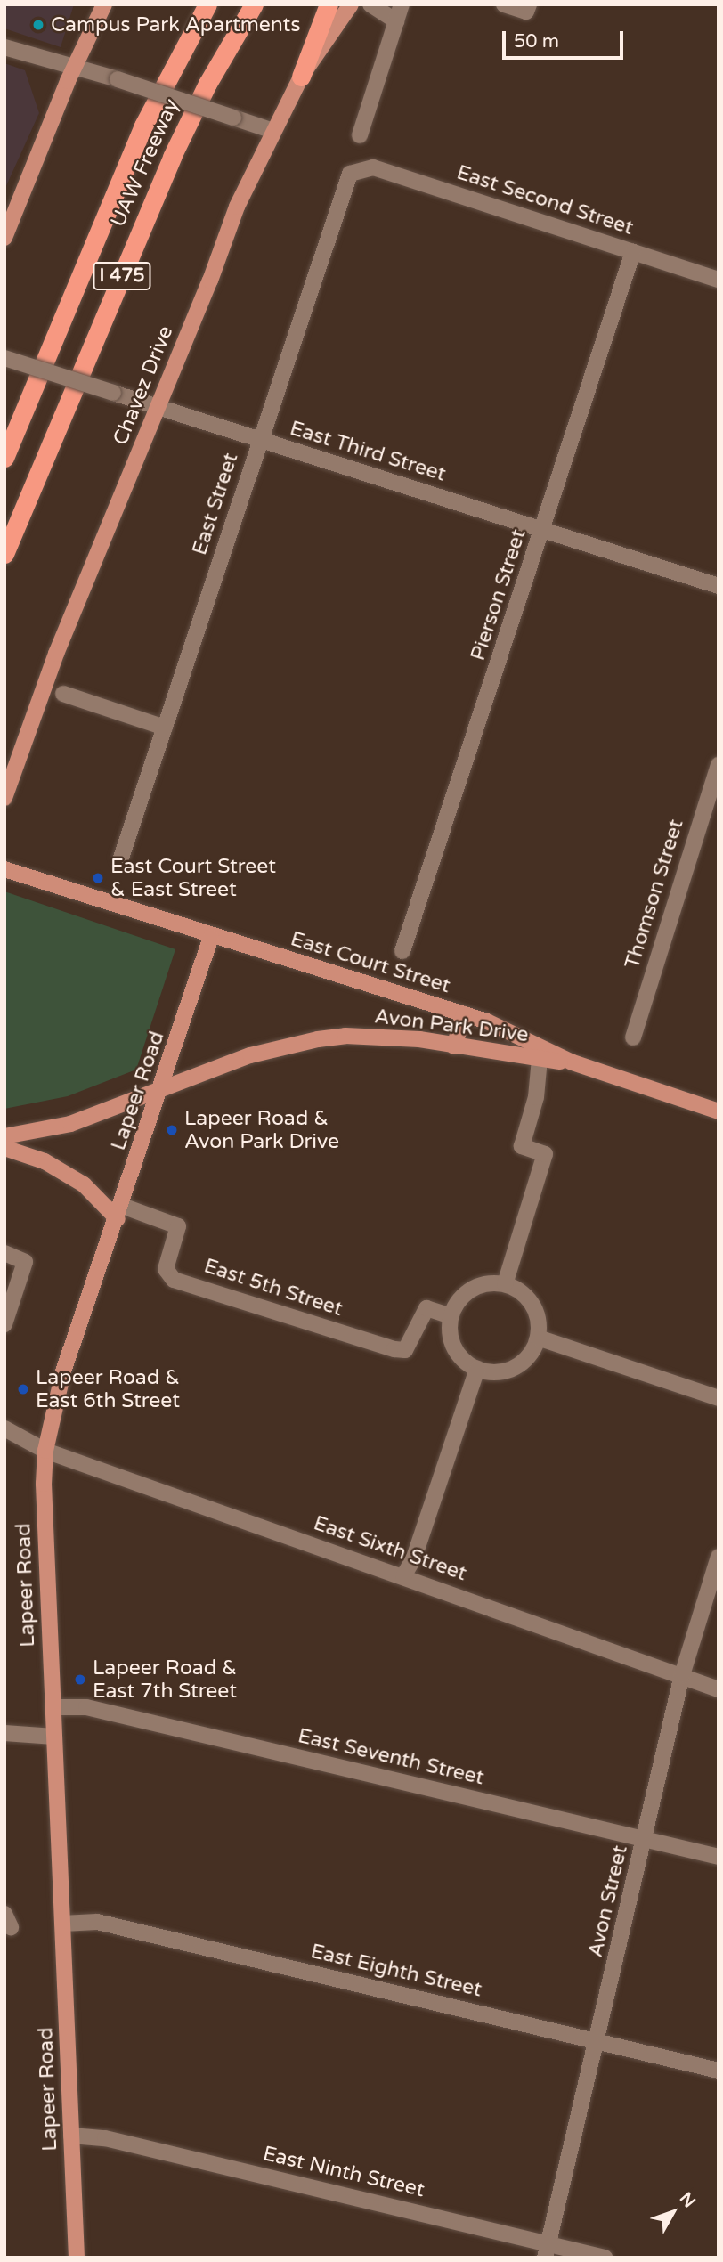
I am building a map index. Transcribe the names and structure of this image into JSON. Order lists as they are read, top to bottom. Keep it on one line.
{"streets":{"highway":["UAW Freeway","I 475"],"main road":["Chavez Drive","East Court Street","Avon Park Drive","Lapeer Road"],"street":["East Second Street","East Third Street","East Street","Pierson Street","Thomson Street","East 5th Street","East Sixth Street","East Seventh Street","Avon Street","East Eighth Street","East Ninth Street"]},"crossings":[["East Second Street","East Street"],["East Second Street","Pierson Street"],["Chavez Drive","East Third Street"],["East Third Street","East Street"],["East Third Street","Pierson Street"],["East Court Street","Avon Park Drive"],["East Court Street","Lapeer Road"],["Avon Park Drive","Lapeer Road"],["Lapeer Road","East 5th Street"],["Lapeer Road","East Sixth Street"],["Lapeer Road","East Seventh Street"],["Lapeer Road","East Eighth Street"],["Lapeer Road","East Ninth Street"],["East Sixth Street","Avon Street"],["East Seventh Street","Avon Street"],["Avon Street","East Eighth Street"],["Avon Street","East Ninth Street"]],"places":["Campus Park Apartments","East Court Street & East Street","Lapeer Road & Avon Park Drive","Lapeer Road & East 6th Street","Lapeer Road & East 7th Street"],"scale_bar":"50 m","north":"top right"}
